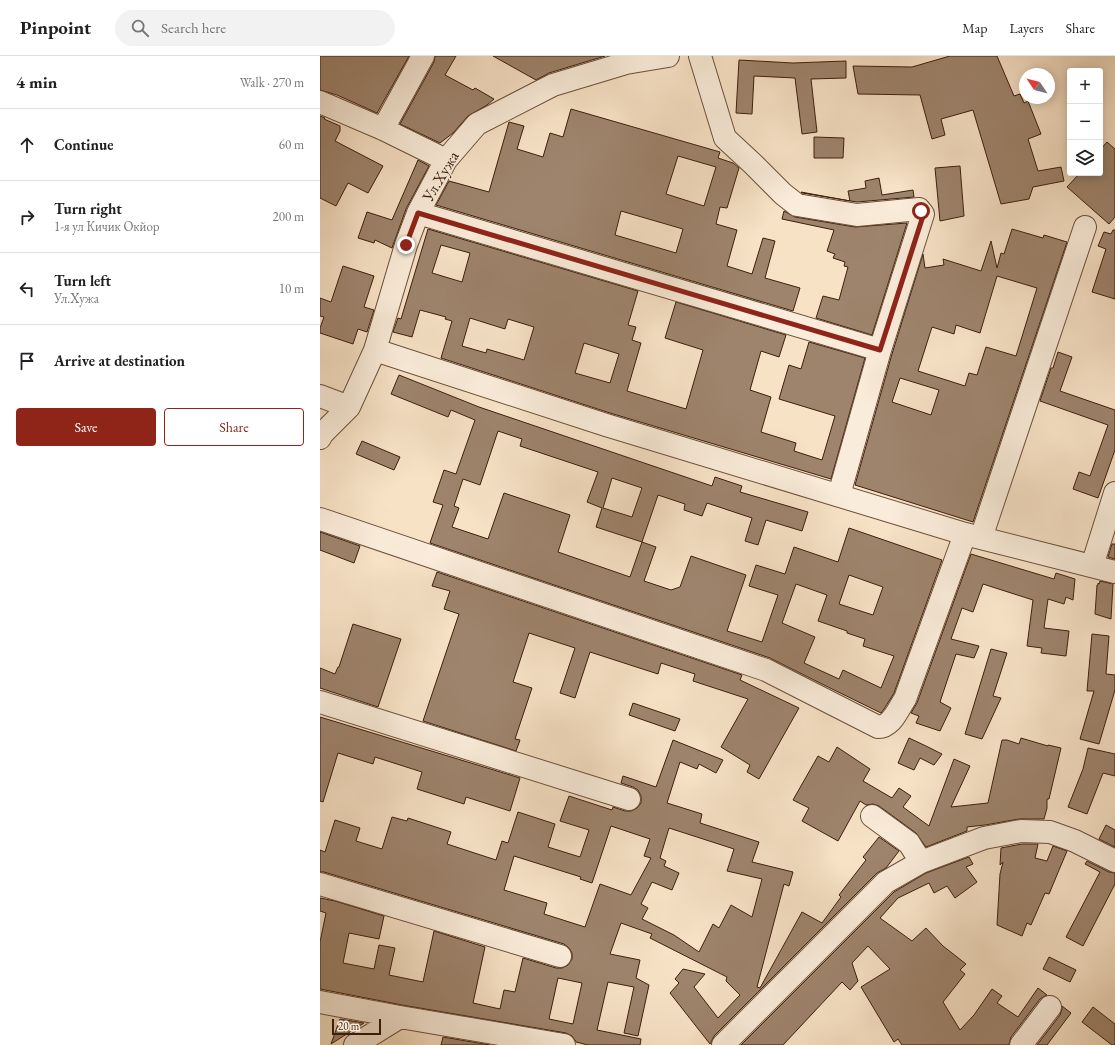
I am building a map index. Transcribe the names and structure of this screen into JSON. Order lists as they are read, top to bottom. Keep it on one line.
{"streets":{"street":["Ул.Хужа"]},"scale_bar":"20 m","north":"top left","page":{"header":"Pinpoint","search":"Search here","nav":["Map","Layers","Share"],"heading":["4 min","Walk · 270 m"],"map_buttons":["+","−"],"list":[["Continue","60 m"],["Turn right","1-я ул Кичик Окйор","200 m"],["Turn left","Ул.Хужа","10 m"],"Arrive at destination"],"buttons":["Save","Share"],"scale":"20 m"}}
